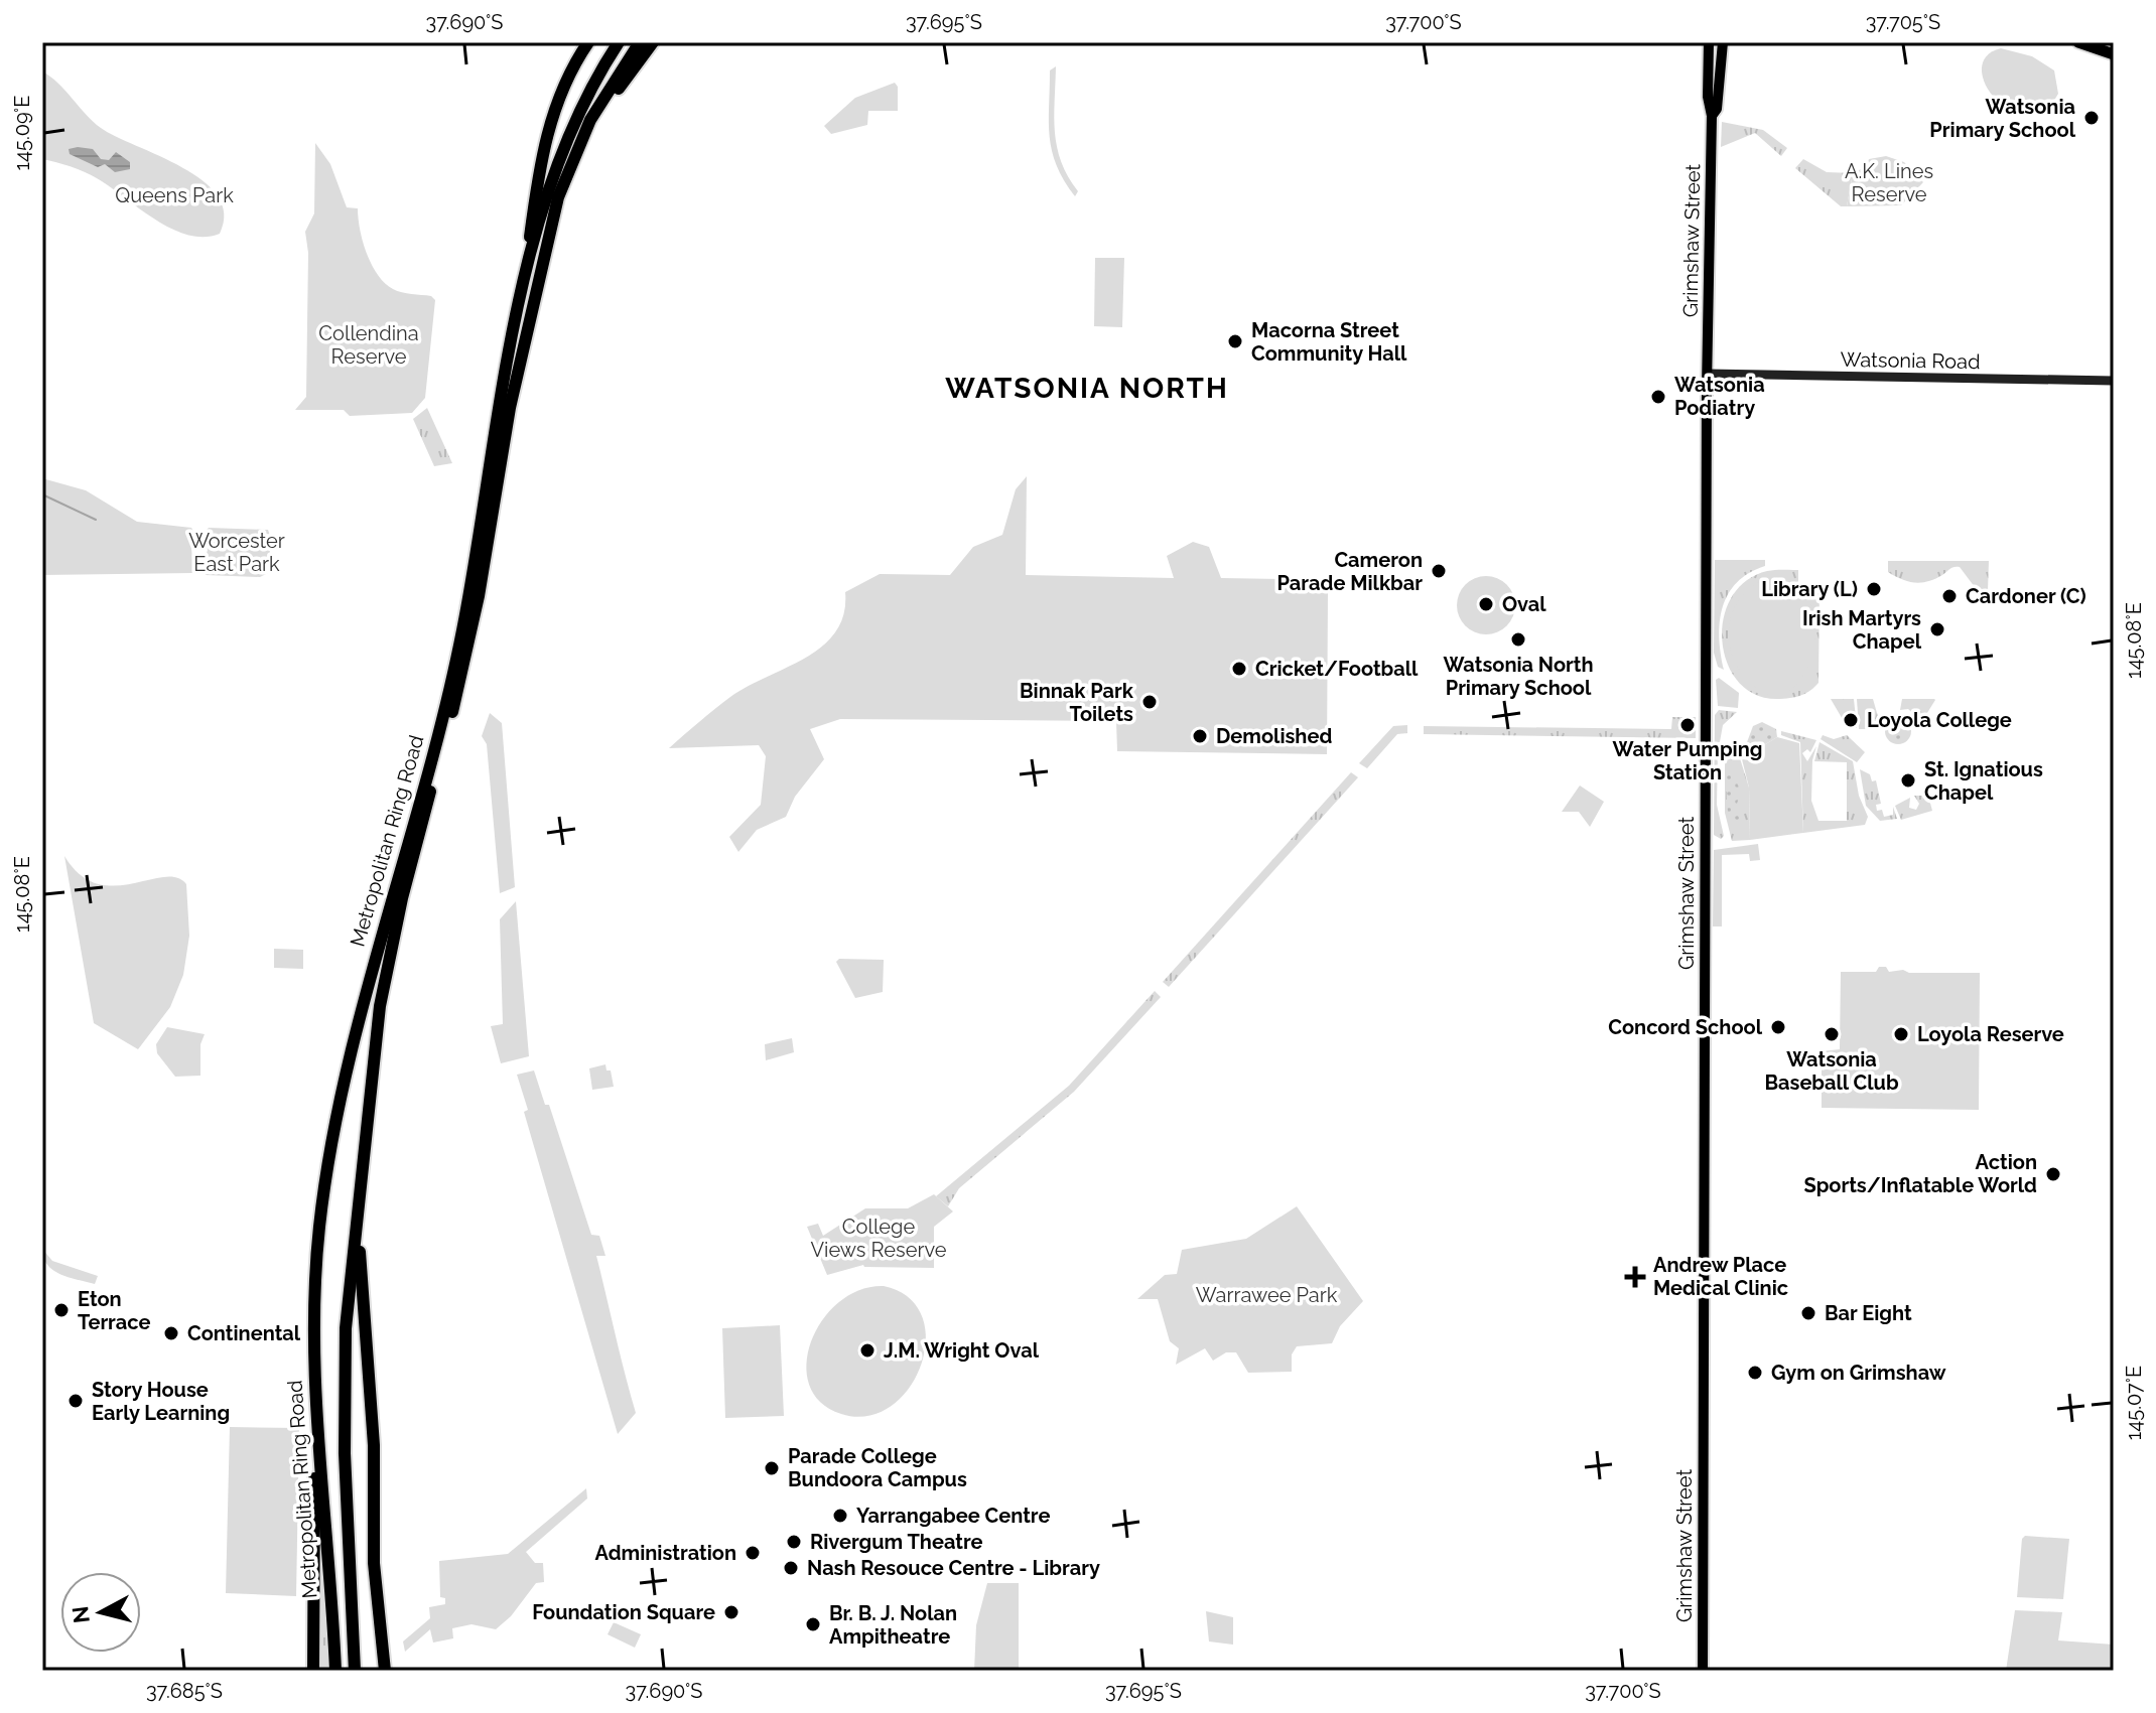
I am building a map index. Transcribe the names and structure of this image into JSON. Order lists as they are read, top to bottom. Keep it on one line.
{"streets":{"highway":["Metropolitan Ring Road"],"main road":["Grimshaw Street","Watsonia Road"]},"crossings":[["Grimshaw Street","Watsonia Road"]],"districts":["WATSONIA NORTH"],"parks":["A.K. Lines Reserve","Queens Park","Collendina Reserve","Worcester East Park","College Views Reserve","Warrawee Park"],"places":{"other":["Watsonia Primary School","Macorna Street Community Hall","Watsonia Podiatry","Cameron Parade Milkbar","Library (L)","Cardoner (C)","Oval","Irish Martyrs Chapel","Watsonia North Primary School","Cricket/Football","Binnak Park Toilets","Loyola College","Water Pumping Station","Demolished","St. Ignatious Chapel","Concord School","Watsonia Baseball Club","Loyola Reserve","Action Sports/Inflatable World","Eton Terrace","Bar Eight","Continental","J.M. Wright Oval","Gym on Grimshaw","Story House Early Learning","Parade College Bundoora Campus","Yarrangabee Centre","Rivergum Theatre","Administration","Nash Resouce Centre - Library","Foundation Square","Br. B. J. Nolan Ampitheatre"],"health":["Andrew Place Medical Clinic"]},"north":"left","coordinates":["37.690°S","37.695°S","37.700°S","37.705°S","145.09°E","145.08°E","145.07°E","37.685°S"]}
